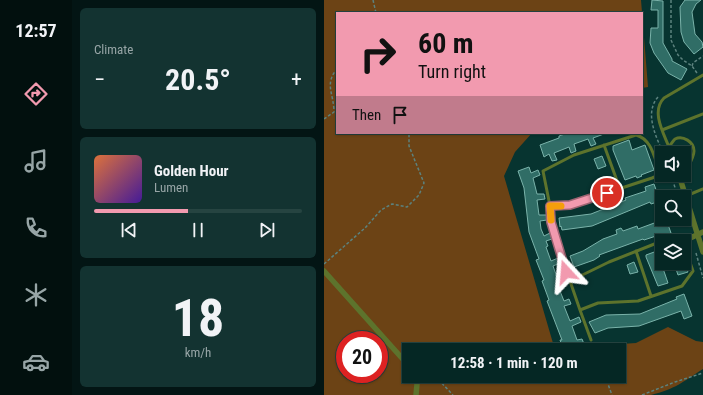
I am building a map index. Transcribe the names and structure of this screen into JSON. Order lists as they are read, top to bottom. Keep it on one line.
{"page":{"tabs":"12:57","tile":["Climate",["18","km/h"]],"turn":["60 m","Turn right"],"heat":["−","20.5°","+"],"then":"Then","song":["Golden Hour","Lumen"],"limit":"20","trip":"12:58 · 1 min · 120 m"}}
